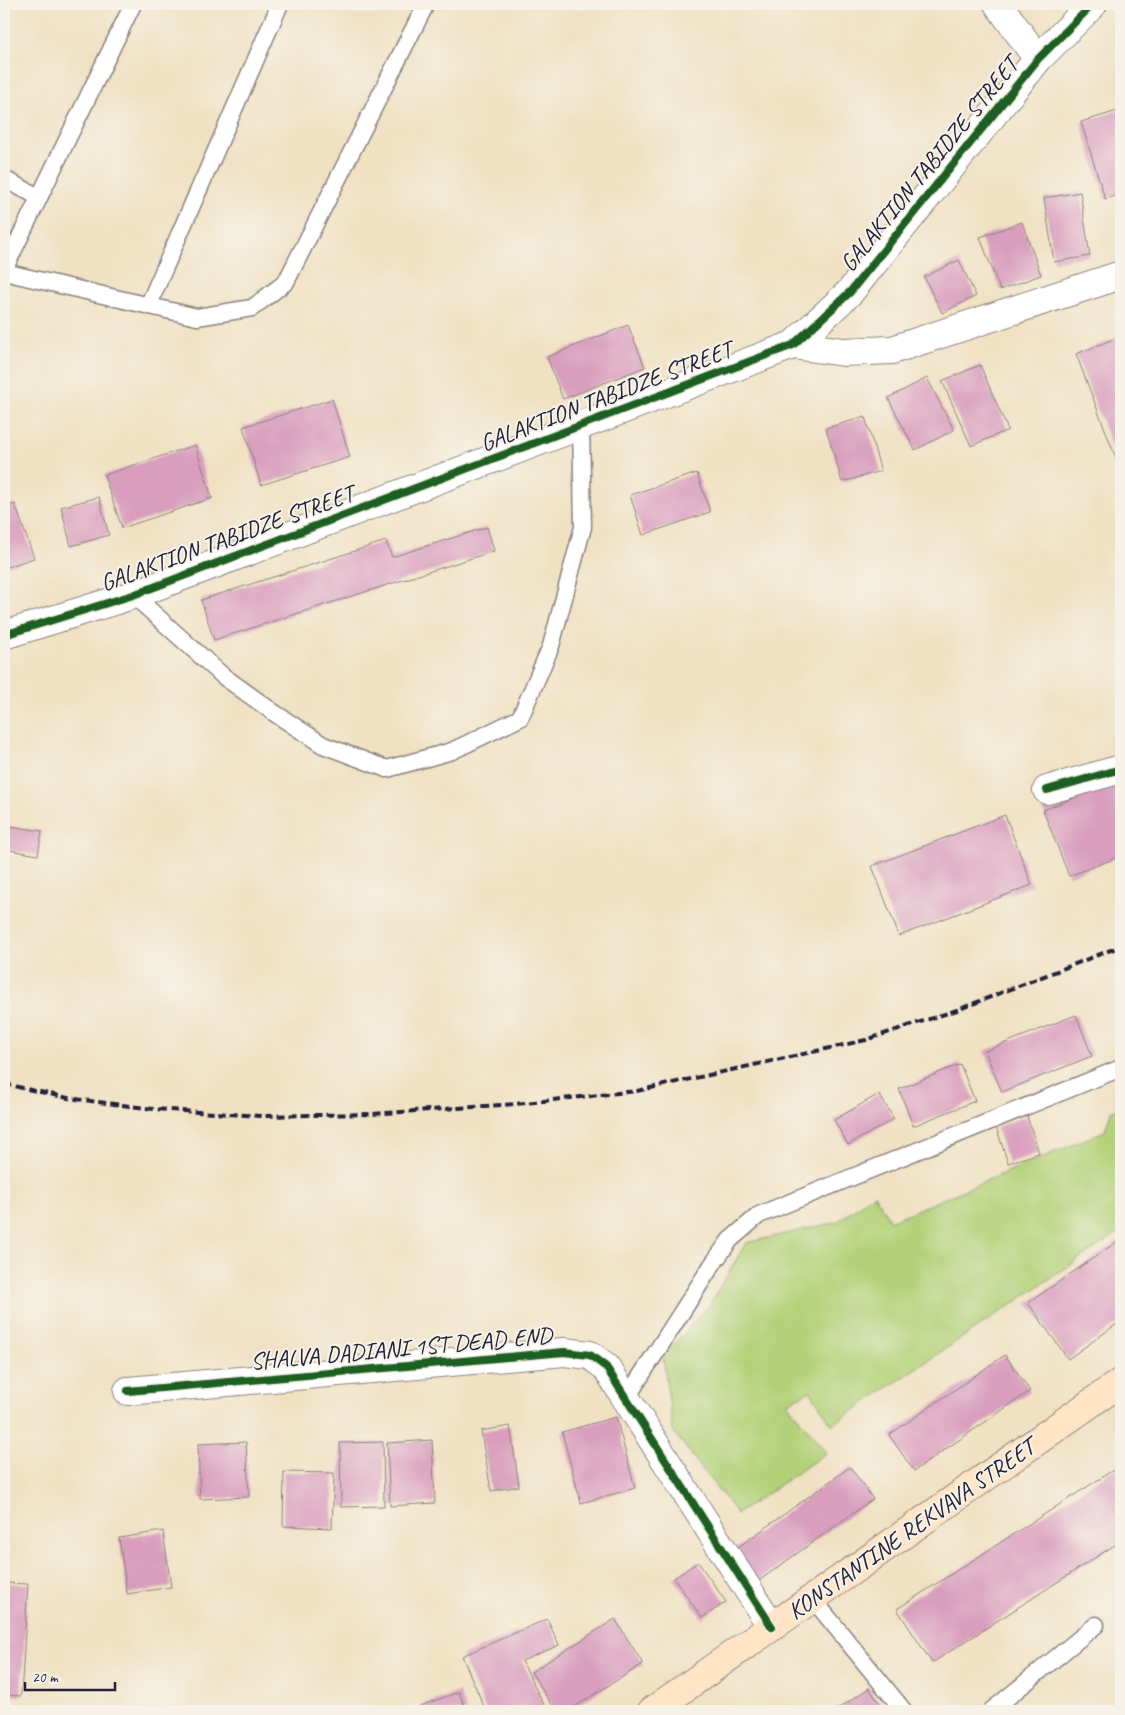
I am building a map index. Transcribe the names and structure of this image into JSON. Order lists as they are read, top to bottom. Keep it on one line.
{"streets":{"main road":["KONSTANTINE REKVAVA STREET"],"street":["GALAKTION TABIDZE STREET","SHALVA DADIANI 1ST DEAD END"]},"crossings":[["SHALVA DADIANI 1ST DEAD END","KONSTANTINE REKVAVA STREET"]],"scale_bar":"20 m"}
